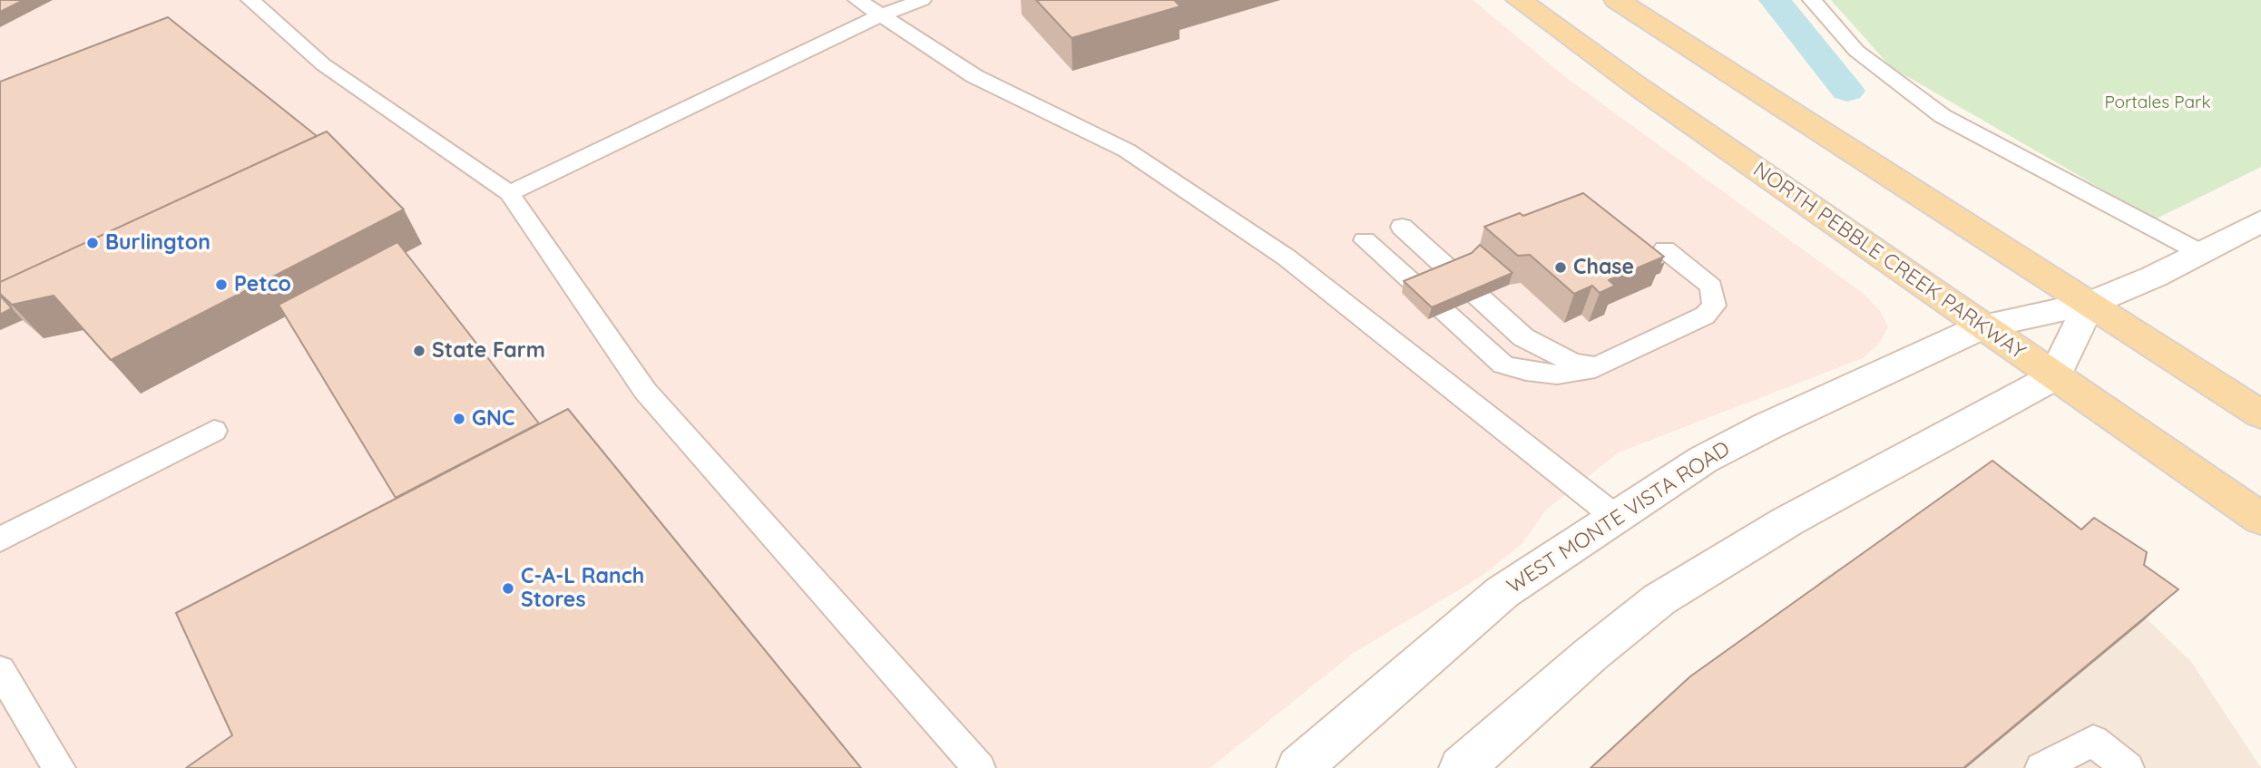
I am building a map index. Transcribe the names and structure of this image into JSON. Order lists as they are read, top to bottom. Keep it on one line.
{"streets":{"main road":["NORTH PEBBLE CREEK PARKWAY"],"street":["WEST MONTE VISTA ROAD"]},"crossings":[["NORTH PEBBLE CREEK PARKWAY","WEST MONTE VISTA ROAD"]],"parks":["Portales Park"],"places":["Burlington","Chase","Petco","State Farm","GNC","C-A-L Ranch Stores"]}
